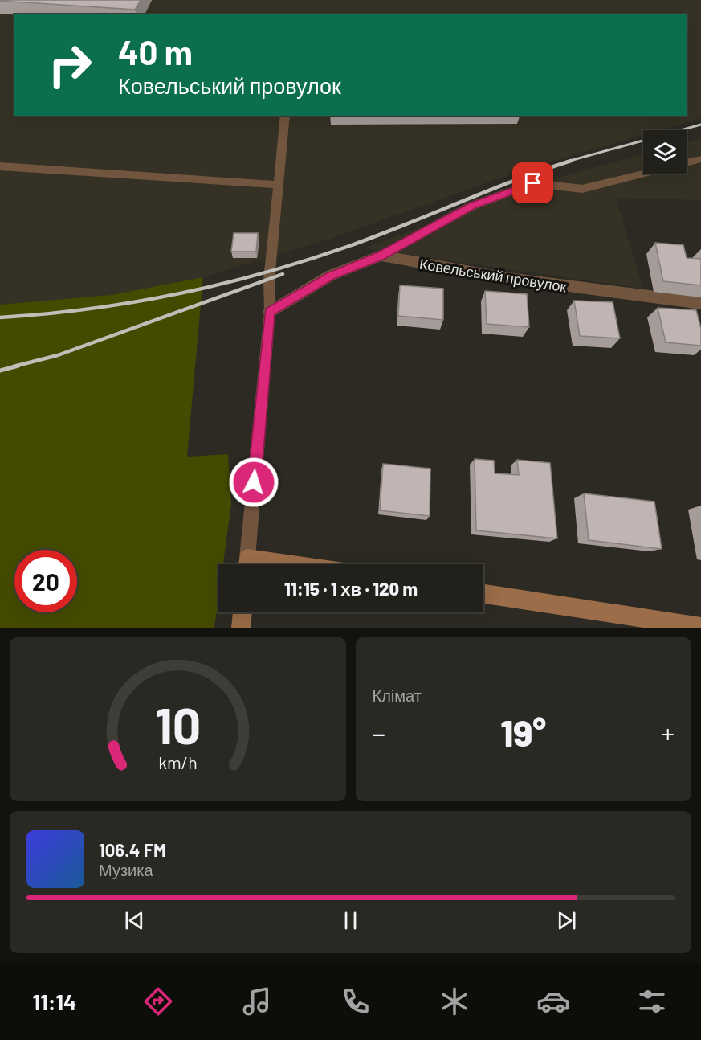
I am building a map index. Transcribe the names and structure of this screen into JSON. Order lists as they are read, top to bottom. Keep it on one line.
{"streets":{"street":["Ковельський провулок"]},"page":{"turn":["40 m","Ковельський провулок"],"limit":"20","trip":"11:15 · 1 хв · 120 m","tile":"Клімат","heat":["−","19°","+"],"song":["106.4 FM","Музика"],"tabs":"11:14","gauge":["10","km/h"]}}
